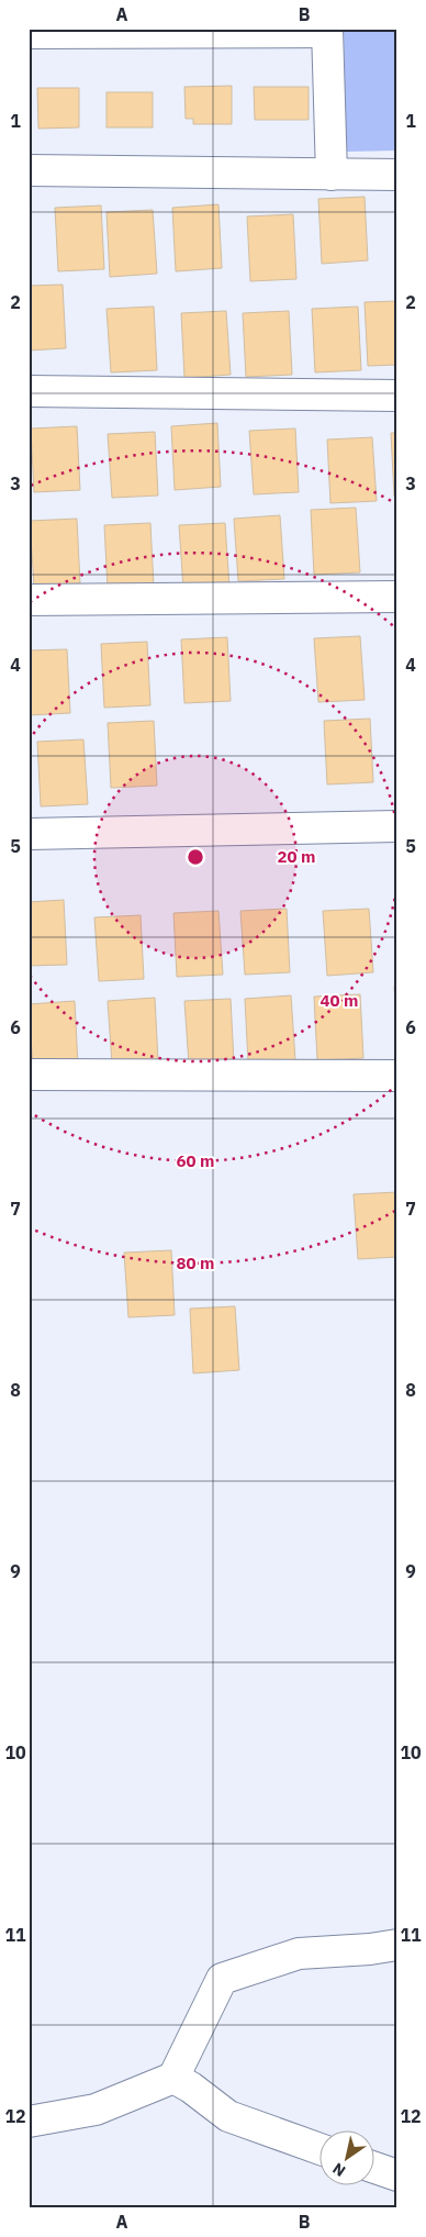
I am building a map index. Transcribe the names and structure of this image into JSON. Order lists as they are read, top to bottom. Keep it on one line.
{"north":"bottom left","grid":{"columns":["A","B"],"rows":["1","2","3","4","5","6","7","8","9","10","11","12"]},"rings":["20 m","40 m","60 m","80 m"]}
